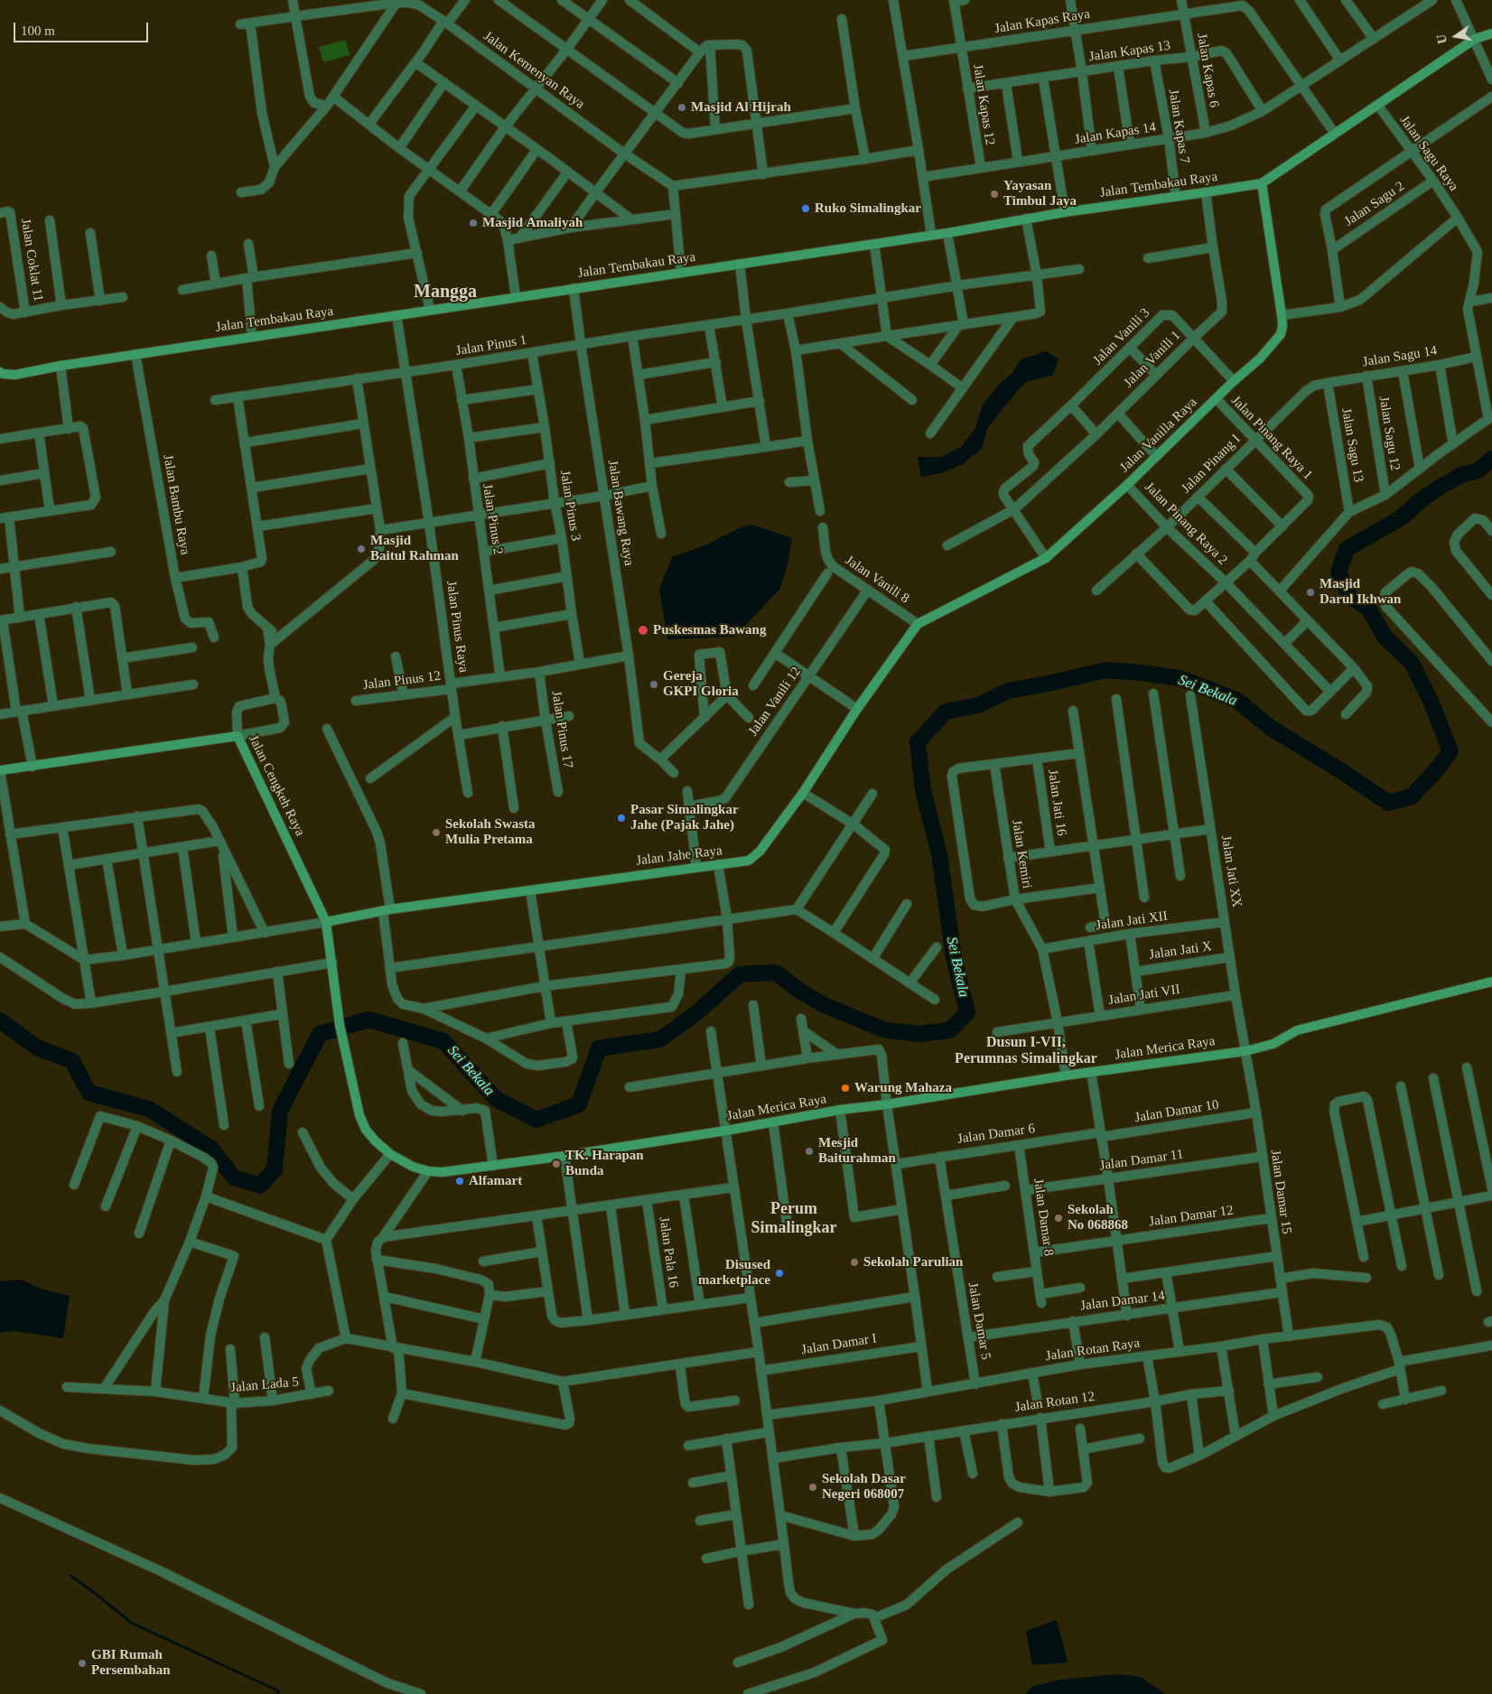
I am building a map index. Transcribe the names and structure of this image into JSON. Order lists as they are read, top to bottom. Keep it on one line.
{"streets":{"street":["Jalan Kapas Raya","Jalan Kapas 13","Jalan Kemenyan Raya","Jalan Kapas 6","Jalan Kapas 12","Jalan Kapas 7","Jalan Kapas 14","Jalan Sagu Raya","Jalan Tembakau Raya","Jalan Sagu 2","Jalan Coklat 11","Jalan Vanili 3","Jalan Pinus 1","Jalan Sagu 14","Jalan Vanili 1","Jalan Sagu 12","Jalan Vanilla Raya","Jalan Pinang Raya 1","Jalan Sagu 13","Jalan Pinang I","Jalan Bambu Raya","Jalan Pinus 3","Jalan Bawang Raya","Jalan Pinus 2","Jalan Pinang Raya 2","Jalan Vanili 8","Jalan Pinus Raya","Jalan Pinus 12","Jalan Vanili 12","Jalan Pinus 17","Jalan Cengkeh Raya","Jalan Jati 16","Jalan Kemiri","Jalan Jahe Raya","Jalan Jati XX","Jalan Jati XII","Jalan Jati X","Jalan Jati VII","Jalan Merica Raya","Jalan Damar 10","Jalan Damar 6","Jalan Damar 11","Jalan Damar 15","Jalan Damar 12","Jalan Damar 8","Jalan Pala 16","Jalan Damar 14","Jalan Damar 5","Jalan Damar I","Jalan Rotan Raya","Jalan Lada 5","Jalan Rotan 12"]},"crossings":[["Jalan Kapas Raya","Jalan Kapas 6"],["Jalan Kapas Raya","Jalan Kapas 12"],["Jalan Kapas Raya","Jalan Kapas 14"],["Jalan Kapas 13","Jalan Kapas 6"],["Jalan Kapas 13","Jalan Kapas 12"],["Jalan Kapas 13","Jalan Kapas 7"],["Jalan Kapas 13","Jalan Kapas 14"],["Jalan Kapas 6","Jalan Kapas 14"],["Jalan Kapas 12","Jalan Kapas 14"],["Jalan Kapas 7","Jalan Kapas 14"],["Jalan Kapas 7","Jalan Tembakau Raya"],["Jalan Sagu Raya","Jalan Sagu 2"],["Jalan Sagu Raya","Jalan Sagu 14"],["Jalan Tembakau Raya","Jalan Vanili 1"],["Jalan Tembakau Raya","Jalan Vanilla Raya"],["Jalan Tembakau Raya","Jalan Bambu Raya"],["Jalan Tembakau Raya","Jalan Bawang Raya"],["Jalan Tembakau Raya","Jalan Pinus Raya"],["Jalan Vanili 3","Jalan Vanili 1"],["Jalan Vanili 3","Jalan Vanilla Raya"],["Jalan Pinus 1","Jalan Pinus 3"],["Jalan Pinus 1","Jalan Bawang Raya"],["Jalan Pinus 1","Jalan Pinus 2"],["Jalan Pinus 1","Jalan Pinus Raya"],["Jalan Sagu 14","Jalan Sagu 12"],["Jalan Sagu 14","Jalan Pinang Raya 1"],["Jalan Sagu 14","Jalan Sagu 13"],["Jalan Sagu 14","Jalan Pinang I"],["Jalan Vanilla Raya","Jalan Pinang Raya 1"],["Jalan Vanilla Raya","Jalan Pinang Raya 2"],["Jalan Vanilla Raya","Jalan Vanili 8"],["Jalan Vanilla Raya","Jalan Jahe Raya"],["Jalan Pinang Raya 1","Jalan Pinang I"],["Jalan Pinang I","Jalan Pinang Raya 2"],["Jalan Pinus 3","Jalan Pinus Raya"],["Jalan Bawang Raya","Jalan Pinus Raya"],["Jalan Pinus 2","Jalan Pinus Raya"],["Jalan Vanili 8","Jalan Vanili 12"],["Jalan Vanili 8","Jalan Jahe Raya"],["Jalan Pinus Raya","Jalan Pinus 12"],["Jalan Pinus Raya","Jalan Pinus 17"],["Jalan Cengkeh Raya","Jalan Jahe Raya"],["Jalan Cengkeh Raya","Jalan Merica Raya"],["Jalan Kemiri","Jalan Jati XII"],["Jalan Kemiri","Jalan Jati VII"],["Jalan Kemiri","Jalan Merica Raya"],["Jalan Jati XX","Jalan Jati XII"],["Jalan Jati XX","Jalan Jati X"],["Jalan Jati XX","Jalan Jati VII"],["Jalan Jati XX","Jalan Merica Raya"],["Jalan Jati XX","Jalan Damar 15"],["Jalan Merica Raya","Jalan Damar 15"],["Jalan Damar 10","Jalan Damar 6"],["Jalan Damar 10","Jalan Damar 15"],["Jalan Damar 6","Jalan Damar 8"],["Jalan Damar 6","Jalan Damar 5"],["Jalan Damar 11","Jalan Damar 15"],["Jalan Damar 11","Jalan Damar 8"],["Jalan Damar 15","Jalan Damar 12"],["Jalan Damar 15","Jalan Damar 14"],["Jalan Damar 15","Jalan Rotan Raya"],["Jalan Damar 12","Jalan Damar 8"],["Jalan Damar 14","Jalan Damar 5"],["Jalan Damar 5","Jalan Rotan Raya"]],"districts":["Mangga","Dusun I-VII, Perumnas Simalingkar","Perum Simalingkar"],"water":["Sei Bekala"],"places":["Masjid Al Hijrah","Yayasan Timbul Jaya","Ruko Simalingkar","Masjid Amaliyah","Masjid Baitul Rahman","Masjid Darul Ikhwan","Puskesmas Bawang","Gereja GKPI Gloria","Pasar Simalingkar Jahe (Pajak Jahe)","Sekolah Swasta Mulia Pretama","Warung Mahaza","Mesjid Baiturahman","TK. Harapan Bunda","Alfamart","Sekolah No 068868","Sekolah Parulian","Disused marketplace","Sekolah Dasar Negeri 068007","GBI Rumah Persembahan"],"scale_bar":"100 m","north":"left"}
